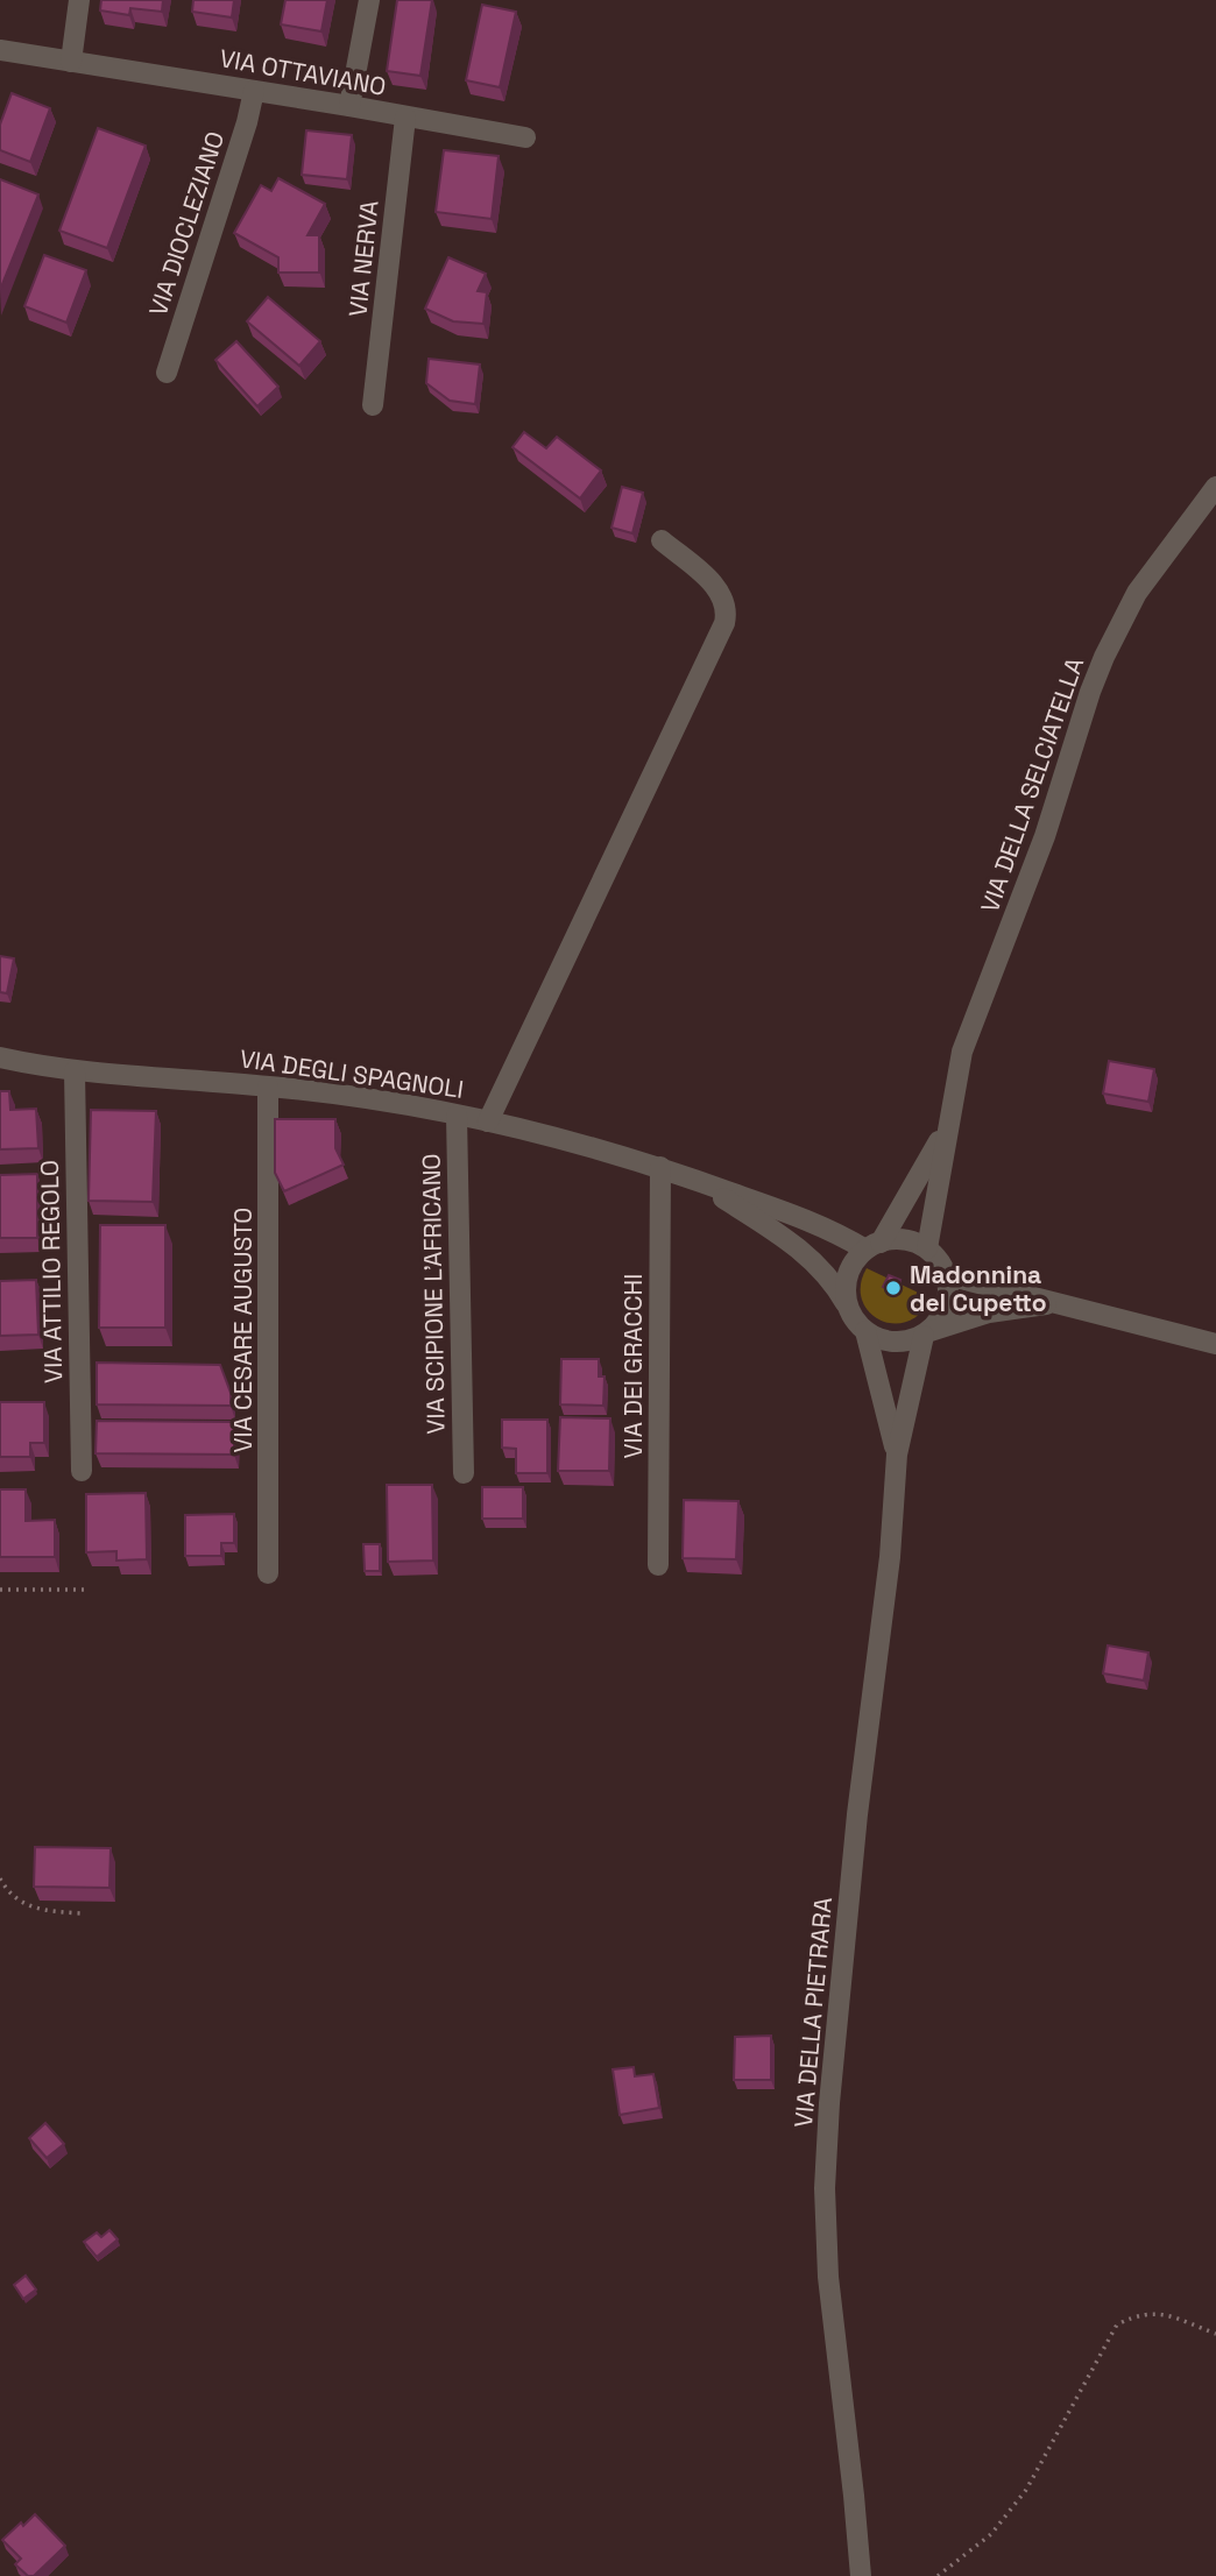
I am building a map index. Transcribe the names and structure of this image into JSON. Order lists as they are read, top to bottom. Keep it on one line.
{"streets":{"street":["VIA OTTAVIANO","VIA DIOCLEZIANO","VIA NERVA","VIA DELLA SELCIATELLA","VIA DEGLI SPAGNOLI","VIA ATTILIO REGOLO","VIA SCIPIONE L'AFRICANO","VIA CESARE AUGUSTO","VIA DEI GRACCHI","VIA DELLA PIETRARA"]},"crossings":[["VIA OTTAVIANO","VIA DIOCLEZIANO"],["VIA OTTAVIANO","VIA NERVA"],["VIA DELLA SELCIATELLA","VIA DELLA PIETRARA"],["VIA DEGLI SPAGNOLI","VIA ATTILIO REGOLO"],["VIA DEGLI SPAGNOLI","VIA SCIPIONE L'AFRICANO"],["VIA DEGLI SPAGNOLI","VIA CESARE AUGUSTO"],["VIA DEGLI SPAGNOLI","VIA DEI GRACCHI"]],"places":["Madonnina del Cupetto"]}
